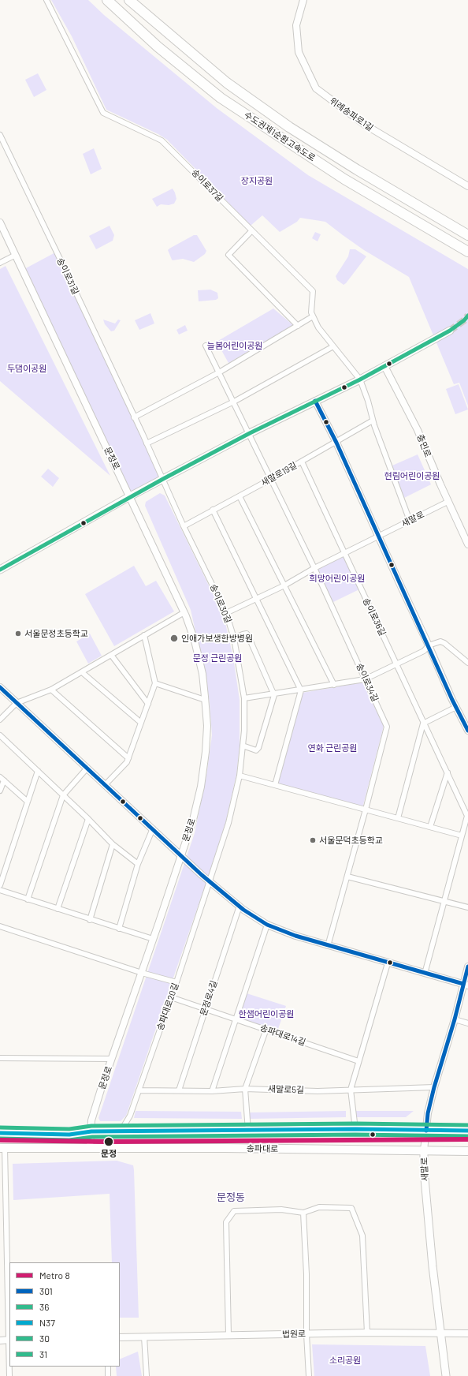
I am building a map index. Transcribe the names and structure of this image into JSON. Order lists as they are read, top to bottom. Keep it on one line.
{"streets":{"highway":["수도권제1순환고속도로"],"main road":["새말로","송파대로"],"street":["위례송파로1길","송이로37길","송이로31길","충민로","문정로","새말로19길","송이로30길","송이로36길","송이로34길","문정로4길","송파대로20길","송파대로14길","새말로5길","법원로"]},"crossings":[["송이로37길","새말로19길"],["송이로37길","새말로"],["송이로31길","송이로30길"],["충민로","새말로"],["문정로","송파대로"],["새말로19길","송이로30길"],["새말로19길","송이로36길"],["새말로19길","송이로34길"],["새말로","송이로30길"],["새말로","송이로36길"],["새말로","송이로34길"],["새말로","새말로5길"],["새말로","송파대로"],["새말로","법원로"],["송이로30길","송파대로20길"],["문정로4길","송파대로14길"],["문정로4길","새말로5길"],["송파대로20길","송파대로14길"],["송파대로20길","새말로5길"],["송파대로20길","송파대로"]],"districts":["문정동"],"parks":["장지공원","늘봄어린이공원","두댐이공원","현림어린이공원","희망어린이공원","문정 근린공원","연화 근린공원","한샘어린이공원","소리공원"],"places":["서울문정초등학교","인애가보생한방병원","서울문덕초등학교","문정"],"lines":["transit line 36","transit line 301","transit line 31","transit line N37","transit line 30","metro line 8"],"legend":["Metro 8","301","36","N37","30","31"]}
